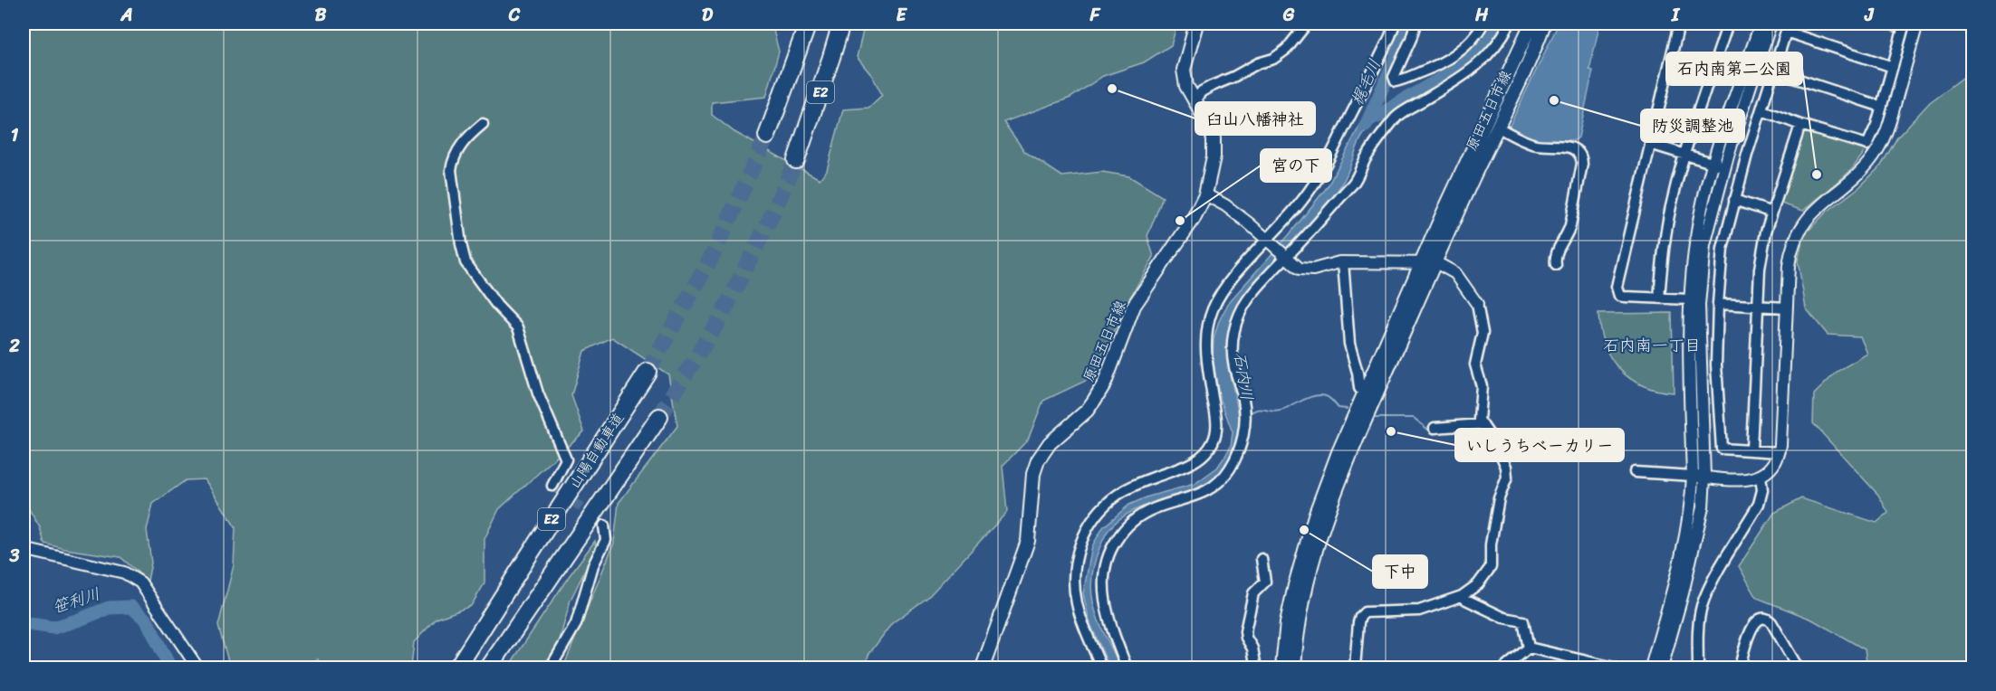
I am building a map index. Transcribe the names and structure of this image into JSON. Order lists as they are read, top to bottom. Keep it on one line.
{"streets":{"highway":["E2","山陽自動車道"],"main road":["原田五日市線"]},"districts":["石内南一丁目"],"water":["梶毛川","石内川","笹利川"],"places":["臼山八幡神社","防災調整池","石内南第二公園","宮の下","いしうちベーカリー","下中"],"grid":{"columns":["A","B","C","D","E","F","G","H","I","J"],"rows":["1","2","3"]}}
